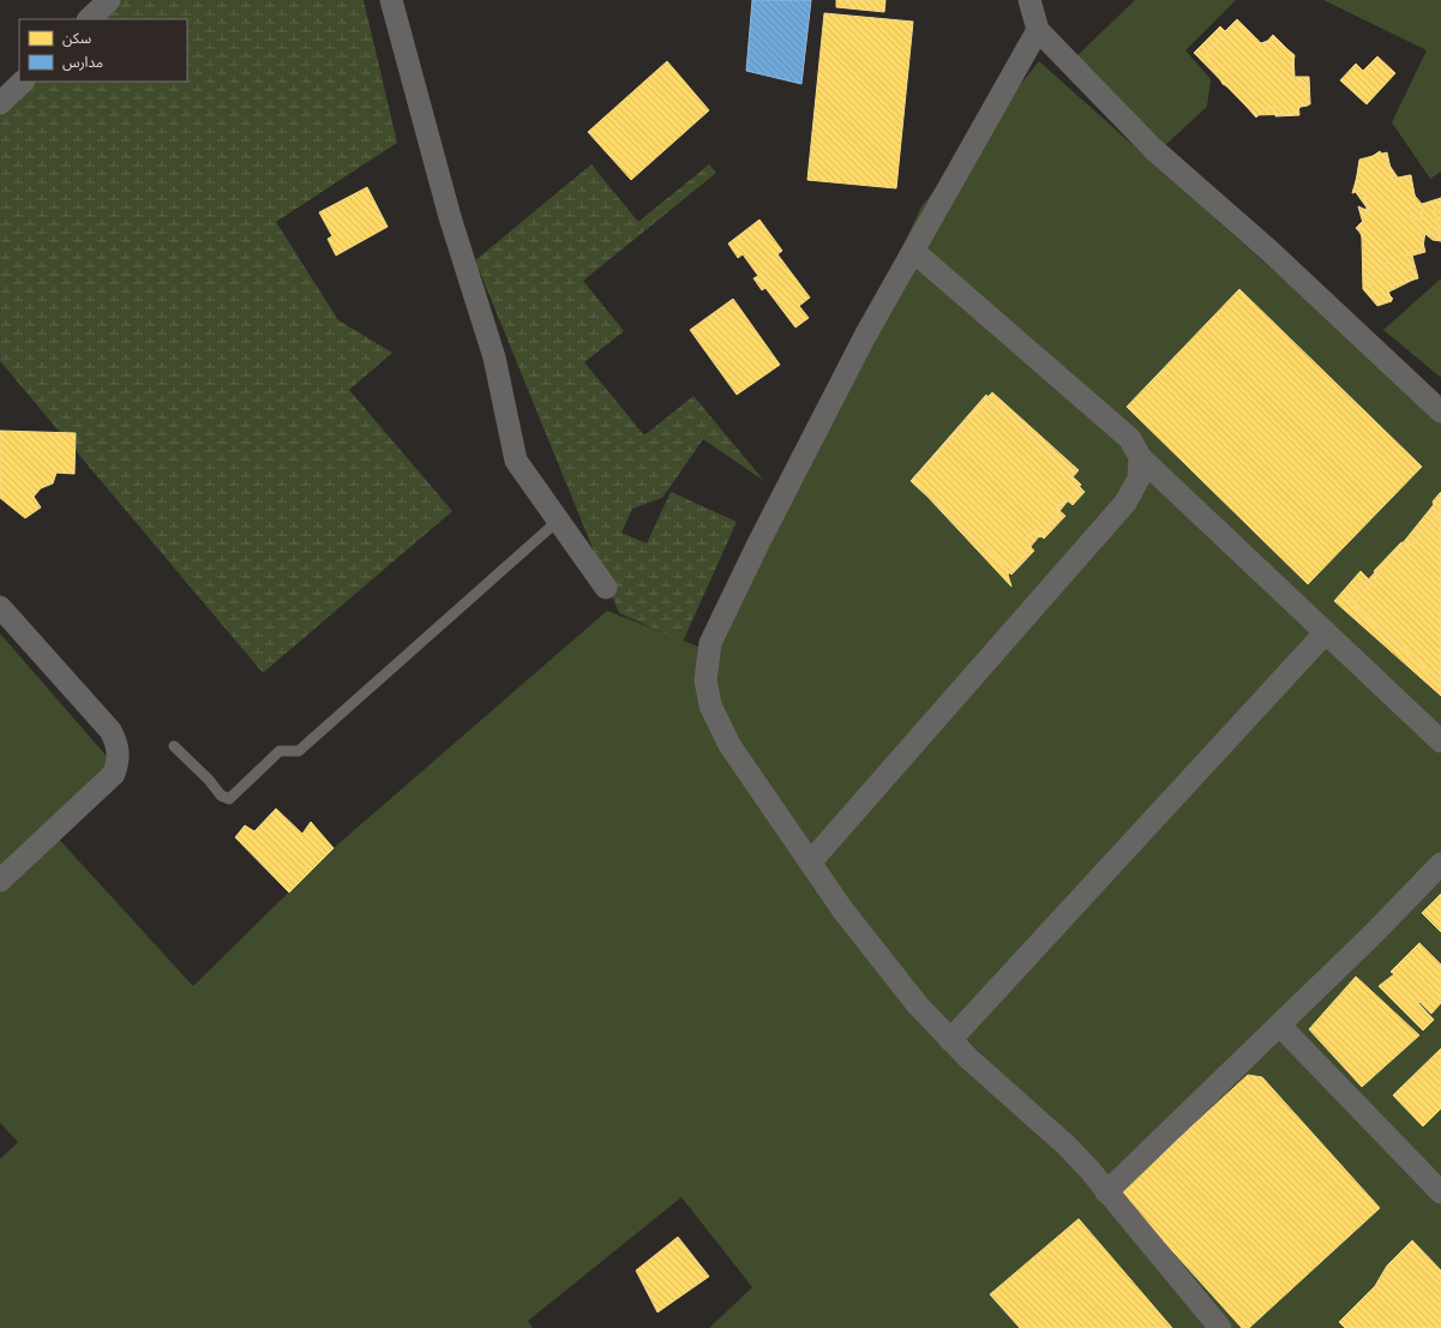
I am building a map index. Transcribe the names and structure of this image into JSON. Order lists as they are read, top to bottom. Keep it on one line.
{"legend":["سكن","مدارس"]}
